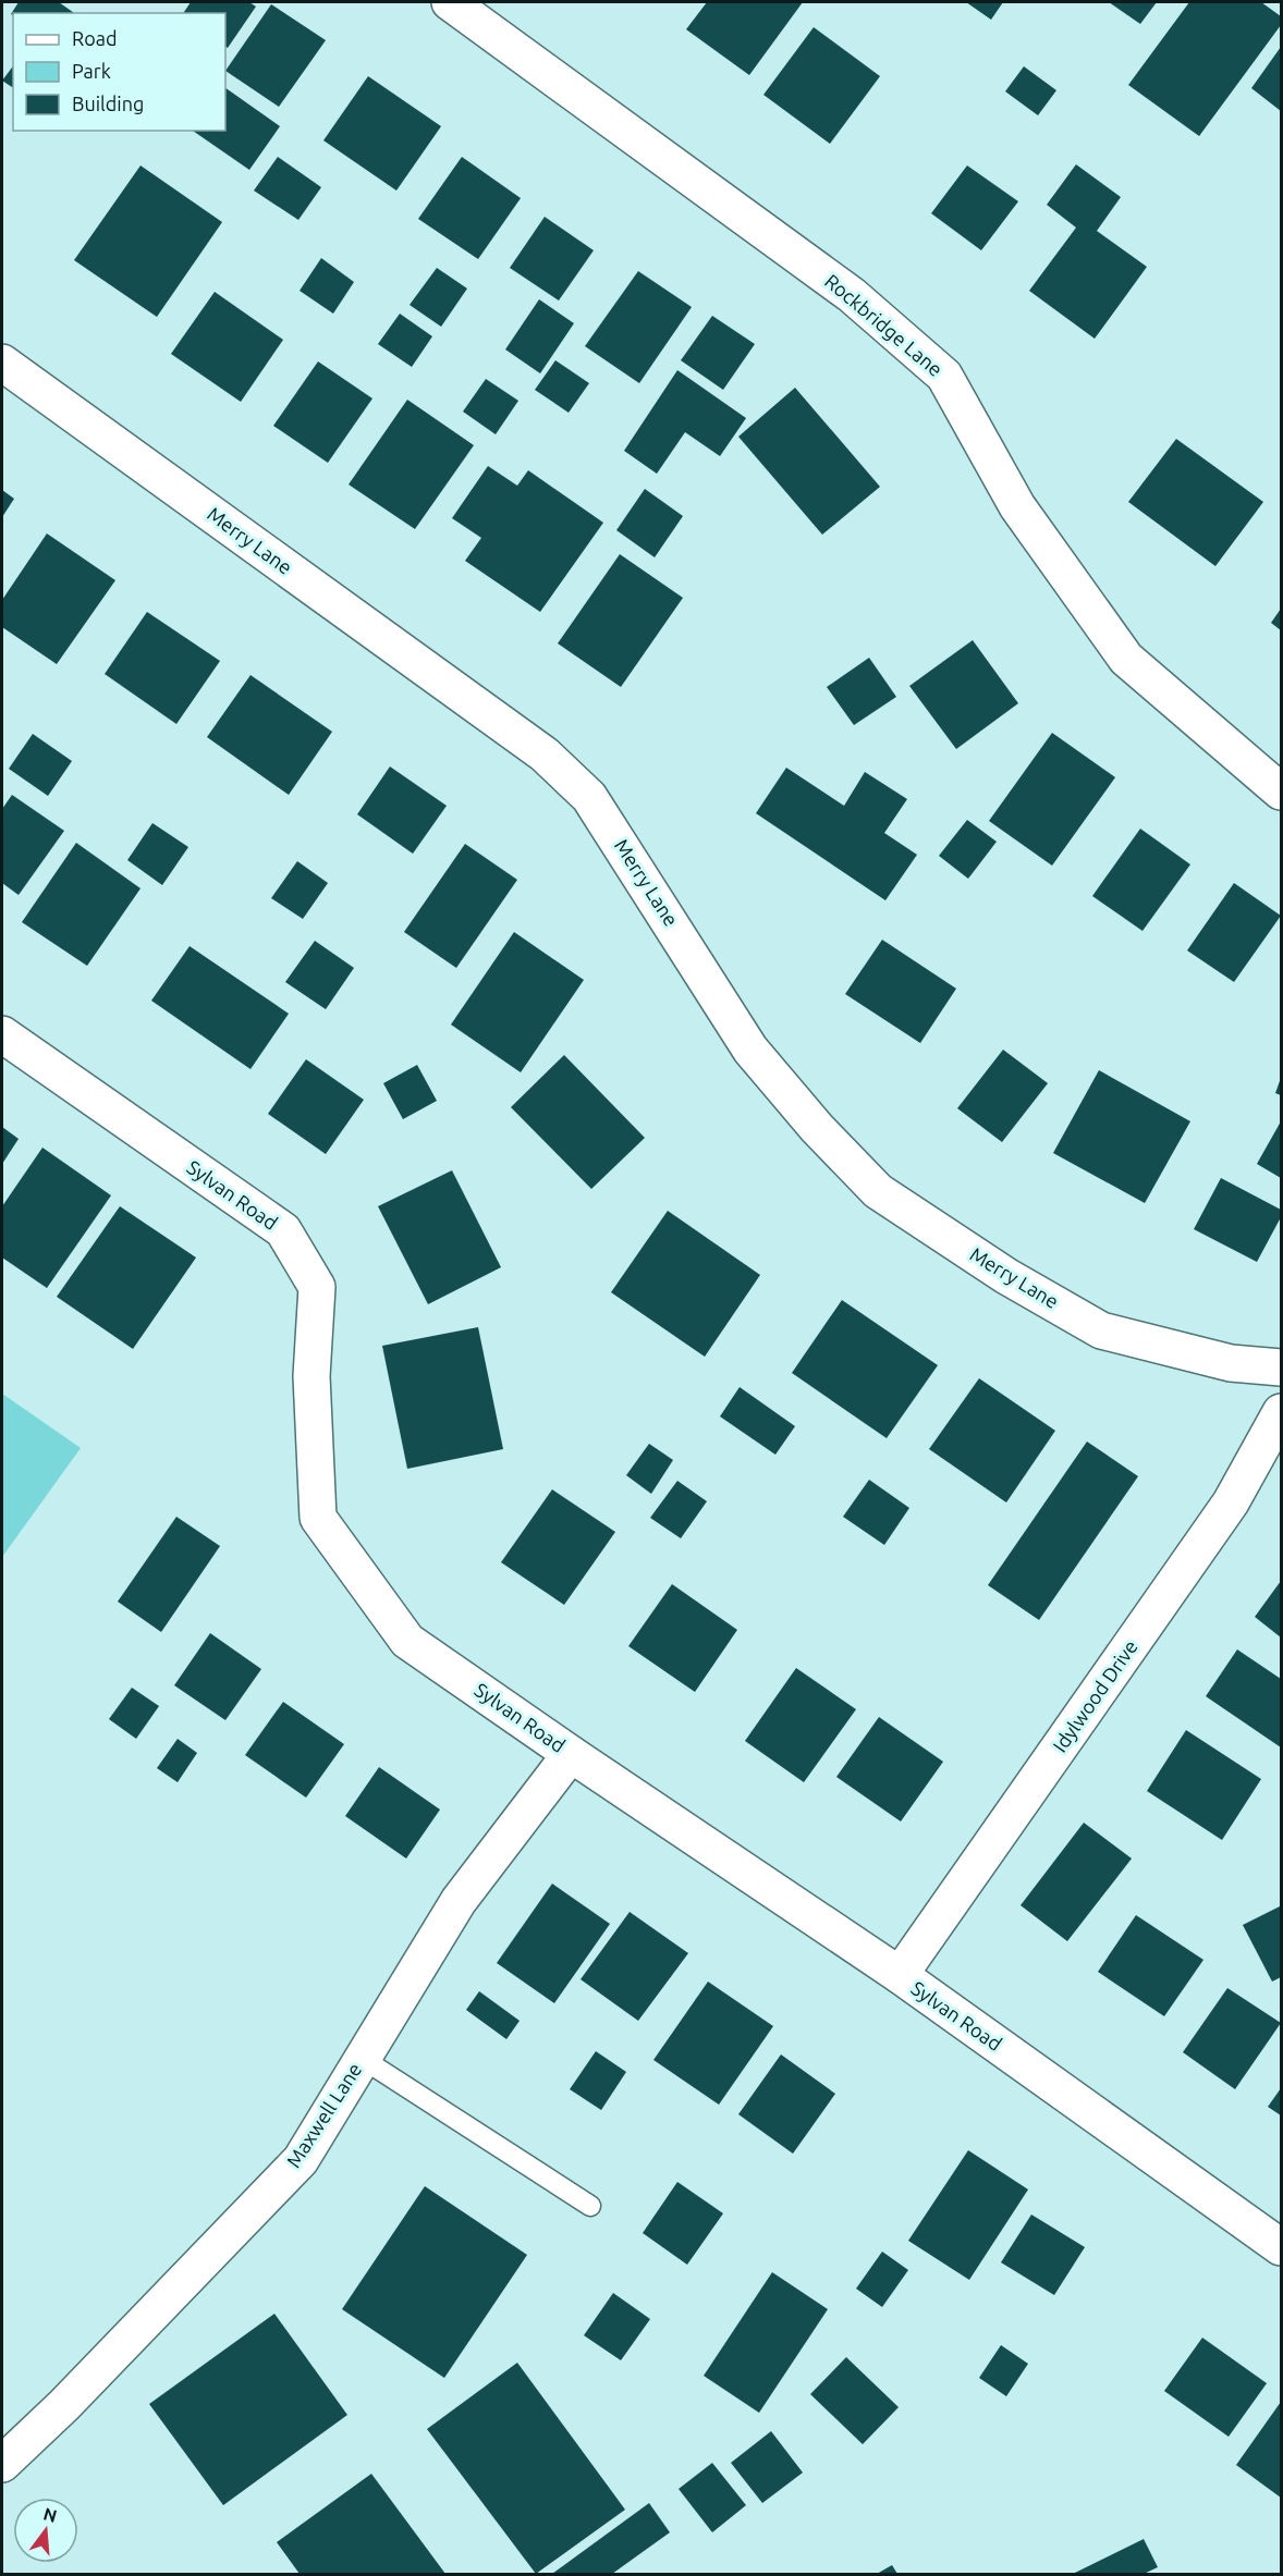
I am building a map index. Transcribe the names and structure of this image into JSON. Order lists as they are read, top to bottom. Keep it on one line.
{"streets":{"street":["Rockbridge Lane","Merry Lane","Sylvan Road","Idylwood Drive","Maxwell Lane"]},"crossings":[["Sylvan Road","Idylwood Drive"],["Sylvan Road","Maxwell Lane"]],"legend":["Road","Park","Building"],"north":"top"}
